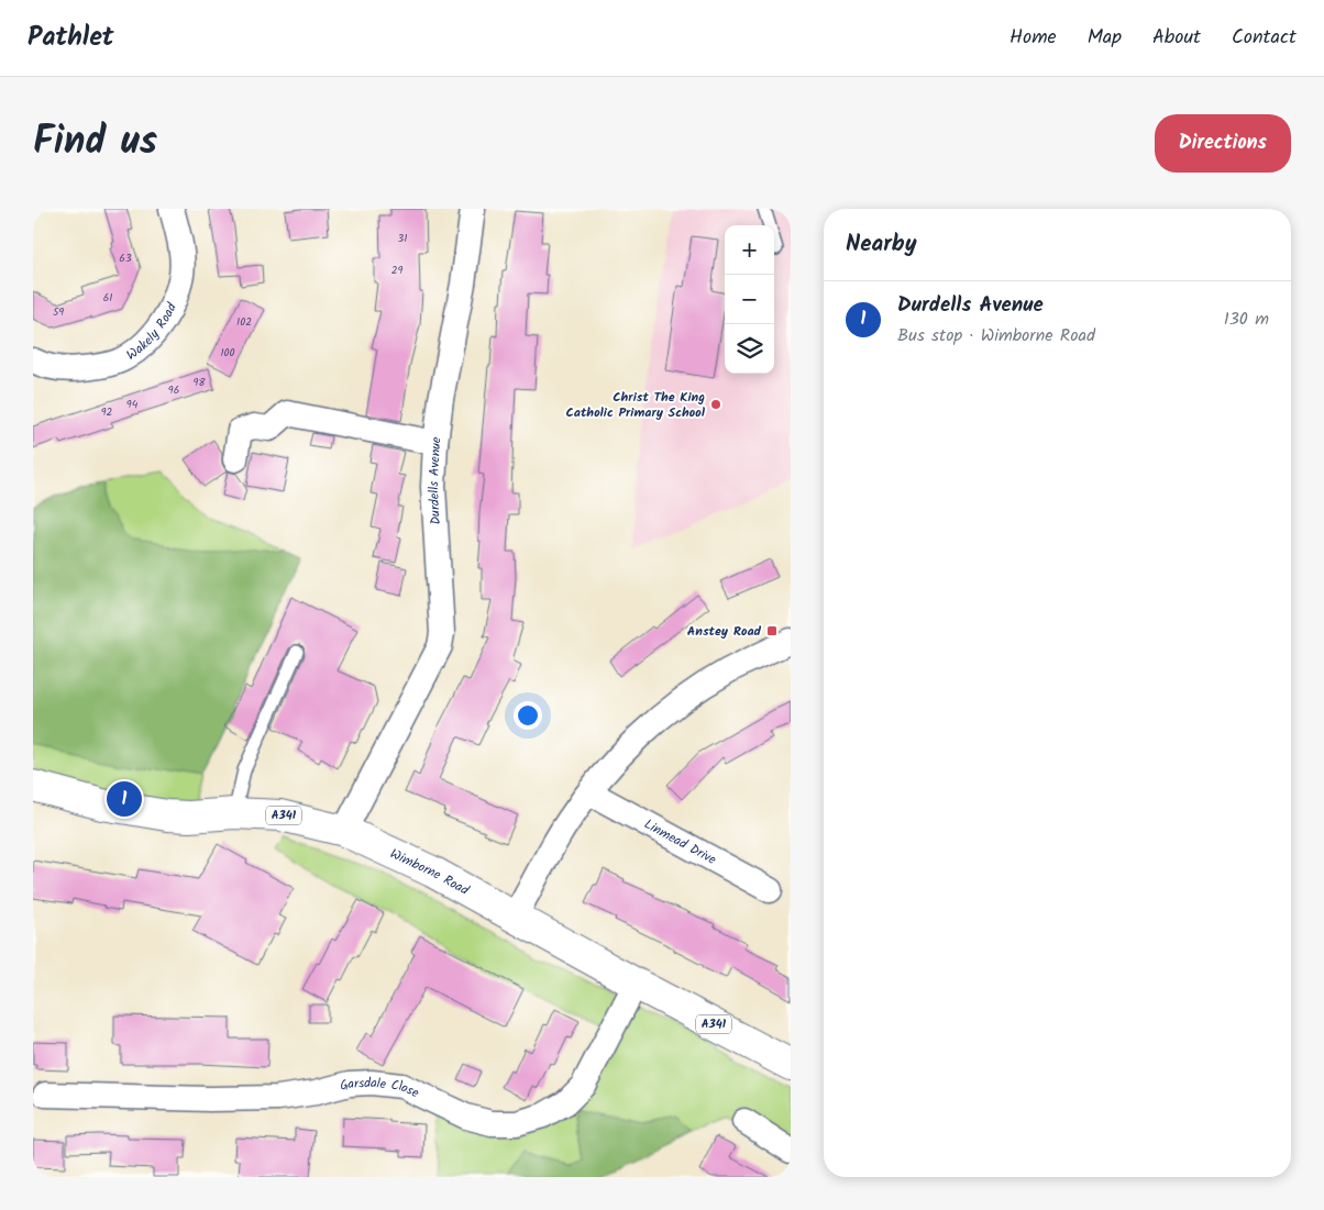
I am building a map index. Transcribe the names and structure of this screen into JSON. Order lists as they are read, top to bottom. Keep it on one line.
{"streets":{"main road":["A341","Wimborne Road"],"street":["Wakely Road","Durdells Avenue","Linmead Drive","Garsdale Close"]},"crossings":[["Durdells Avenue","Wimborne Road"],["Wimborne Road","Garsdale Close"]],"places":{"other":["Christ The King Catholic Primary School"],"transit":["Anstey Road"]},"house_numbers":["31","63","29","61","59","102","100","98","96","94","92"],"page":{"header":"Pathlet","nav":["Home","Map","About","Contact"],"title":"Find us","buttons":"Directions","heading":"Nearby","map_buttons":["+","−"],"list":[{"mark":"1","name":"Durdells Avenue","note":"Bus stop · Wimborne Road","value":"130 m"}],"pins":"1"}}
